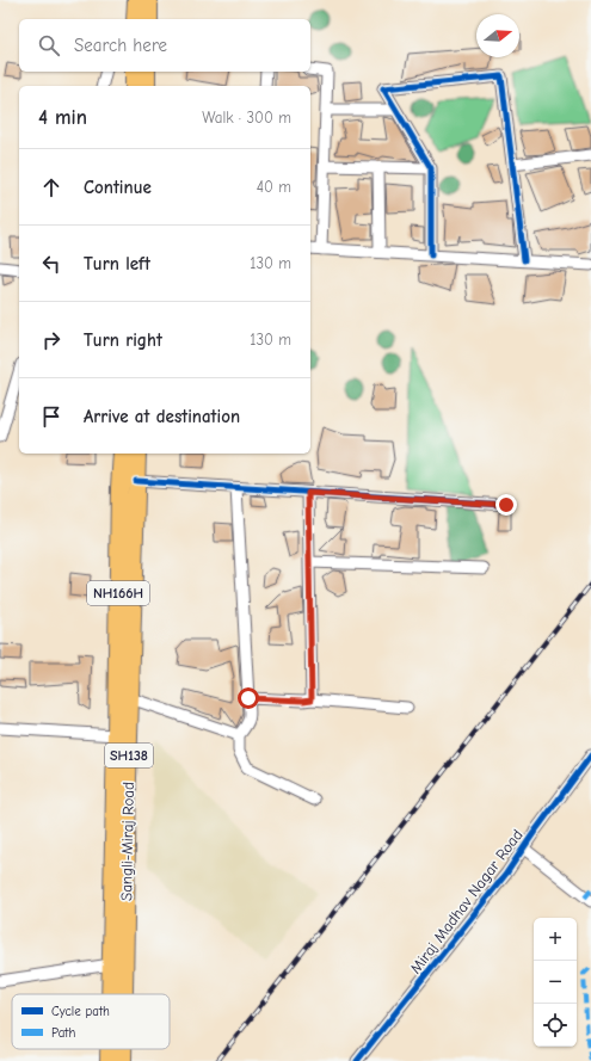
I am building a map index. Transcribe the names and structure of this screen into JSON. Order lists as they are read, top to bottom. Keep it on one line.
{"streets":{"highway":["NH166H","SH138","Sangli-Miraj Road"],"street":["Miraj Madhav Nagar Road"]},"legend":["Cycle path","Path"],"north":"right","page":{"search":"Search here","heading":["4 min","Walk · 300 m"],"list":[["Continue","40 m"],["Turn left","130 m"],["Turn right","130 m"],"Arrive at destination"],"map_buttons":["+","−"]}}
